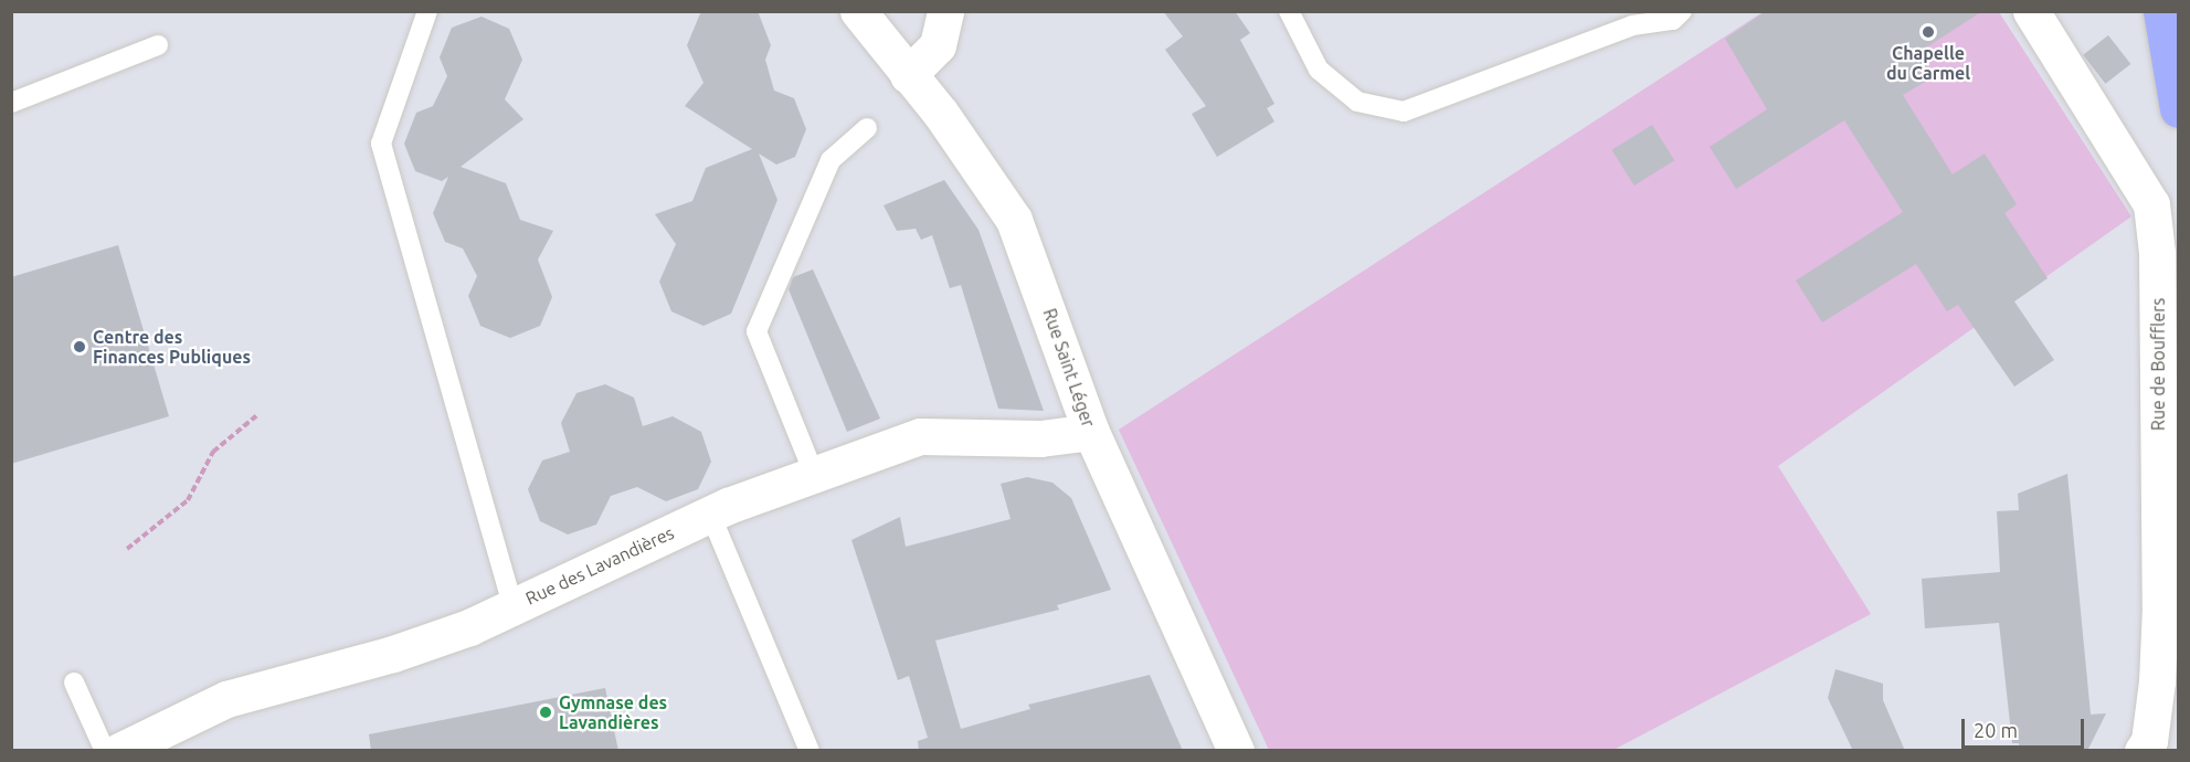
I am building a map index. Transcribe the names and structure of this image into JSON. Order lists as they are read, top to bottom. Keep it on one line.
{"streets":{"street":["Rue de Boufflers","Rue Saint Léger","Rue des Lavandières"]},"crossings":[["Rue Saint Léger","Rue des Lavandières"]],"places":["Chapelle du Carmel","Centre des Finances Publiques","Gymnase des Lavandières"],"scale_bar":"20 m"}
